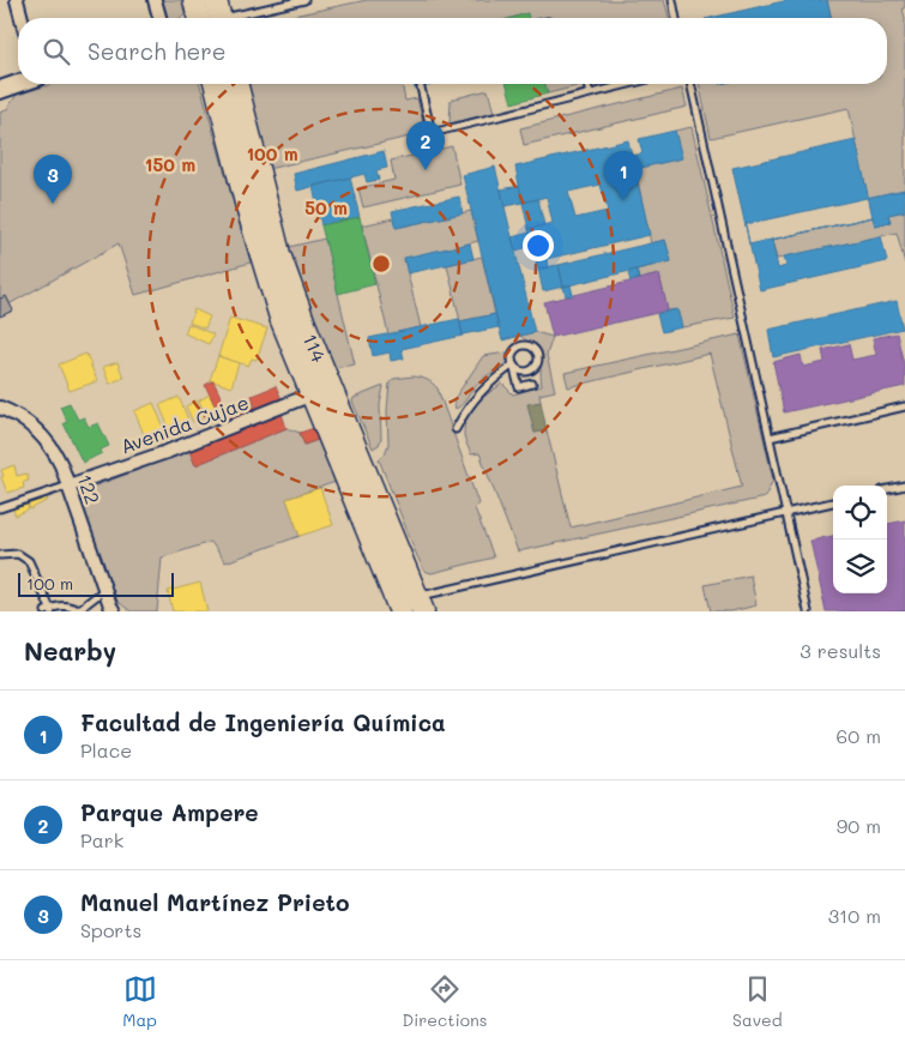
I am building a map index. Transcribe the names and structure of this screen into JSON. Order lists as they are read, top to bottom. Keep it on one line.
{"streets":{"highway":["114"],"street":["Avenida Cujae","122"]},"crossings":[["114","Avenida Cujae"],["Avenida Cujae","122"]],"scale_bar":"100 m","page":{"search":"Search here","pins":["2","1","3"],"scale":"100 m","heading":["Nearby","3 results"],"list":[{"mark":"1","name":"Facultad de Ingeniería Química","note":"Place","value":"60 m"},{"mark":"2","name":"Parque Ampere","note":"Park","value":"90 m"},{"mark":"3","name":"Manuel Martínez Prieto","note":"Sports","value":"310 m"}],"nav":["Map","Directions","Saved"]},"rings":["100 m","150 m","50 m"]}
